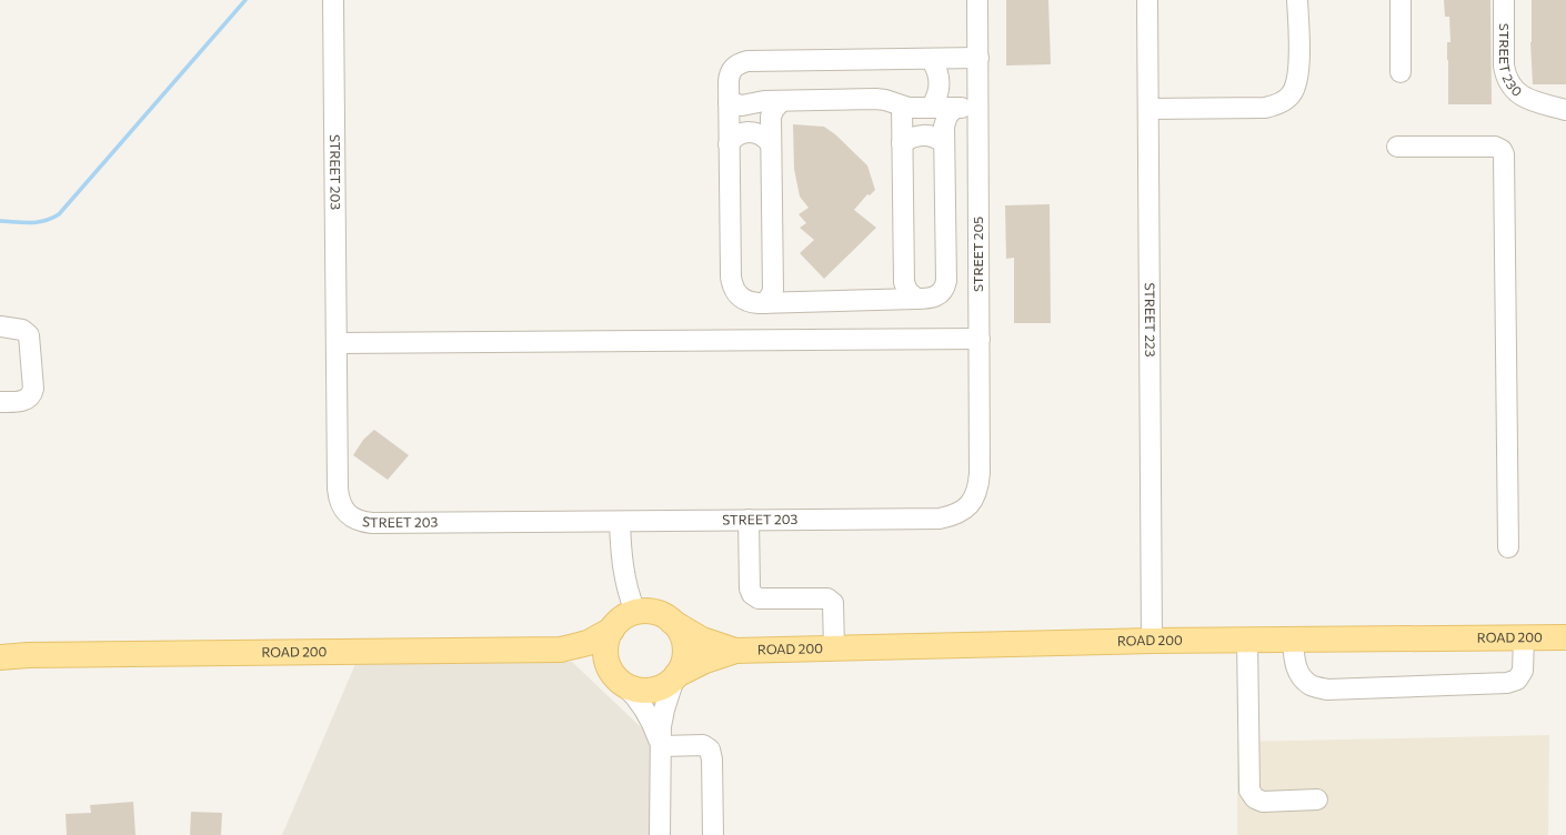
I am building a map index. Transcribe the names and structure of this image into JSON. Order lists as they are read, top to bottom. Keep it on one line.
{"streets":{"main road":["ROAD 200"],"street":["STREET 230","STREET 203","STREET 205","STREET 223"]},"crossings":[["STREET 203","STREET 205"],["STREET 223","ROAD 200"]]}
